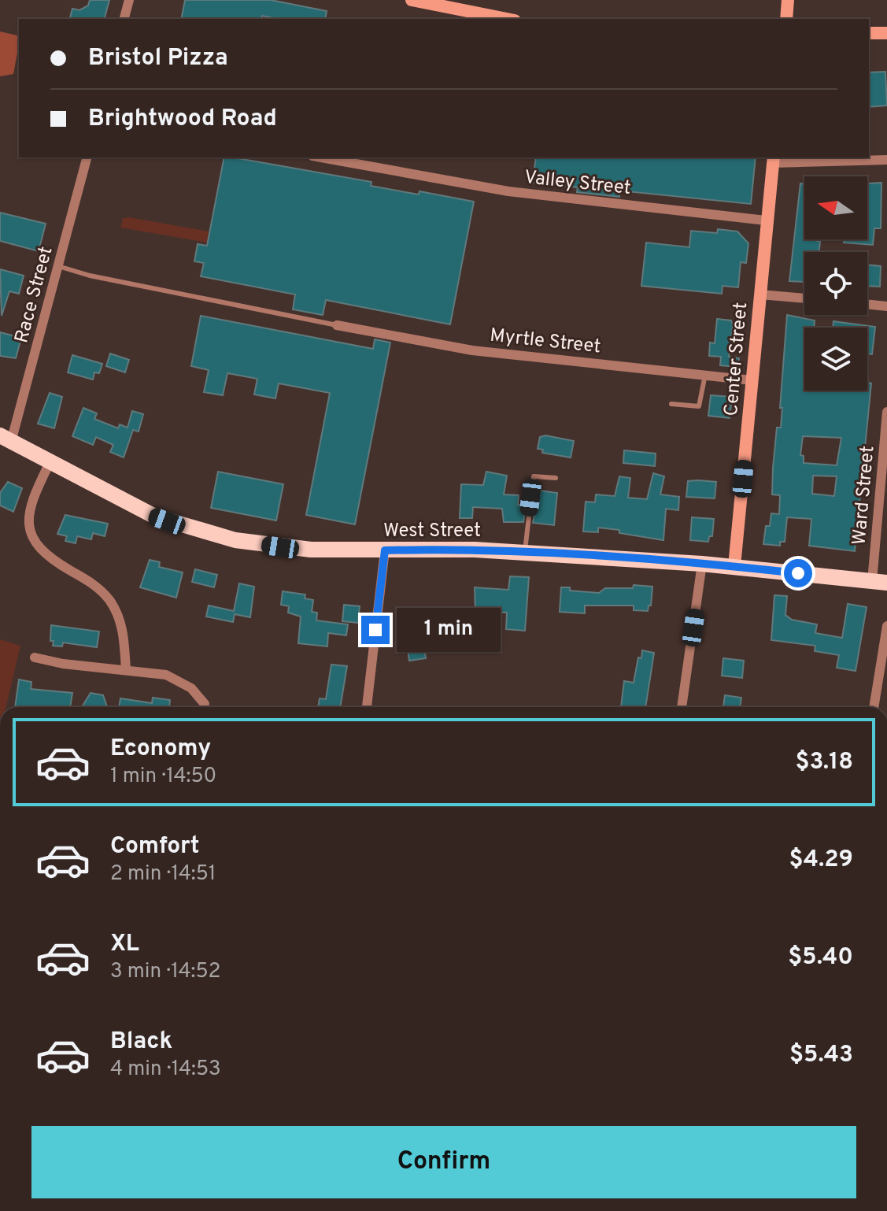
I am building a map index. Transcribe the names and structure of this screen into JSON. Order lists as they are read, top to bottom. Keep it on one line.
{"streets":{"main road":["West Street"],"street":["Valley Street","Race Street","Myrtle Street","Center Street","Ward Street"]},"crossings":[["Valley Street","Center Street"],["Race Street","West Street"],["Myrtle Street","Center Street"],["Center Street","West Street"],["Ward Street","West Street"]],"north":"left","page":{"banner":["Bristol Pizza","Brightwood Road"],"bubble":"1 min","list":[{"name":"Economy","note":"1 min · 14:50","value":"$3.18"},{"name":"Comfort","note":"2 min · 14:51","value":"$4.29"},{"name":"XL","note":"3 min · 14:52","value":"$5.40"},{"name":"Black","note":"4 min · 14:53","value":"$5.43"}],"buttons":"Confirm"}}
